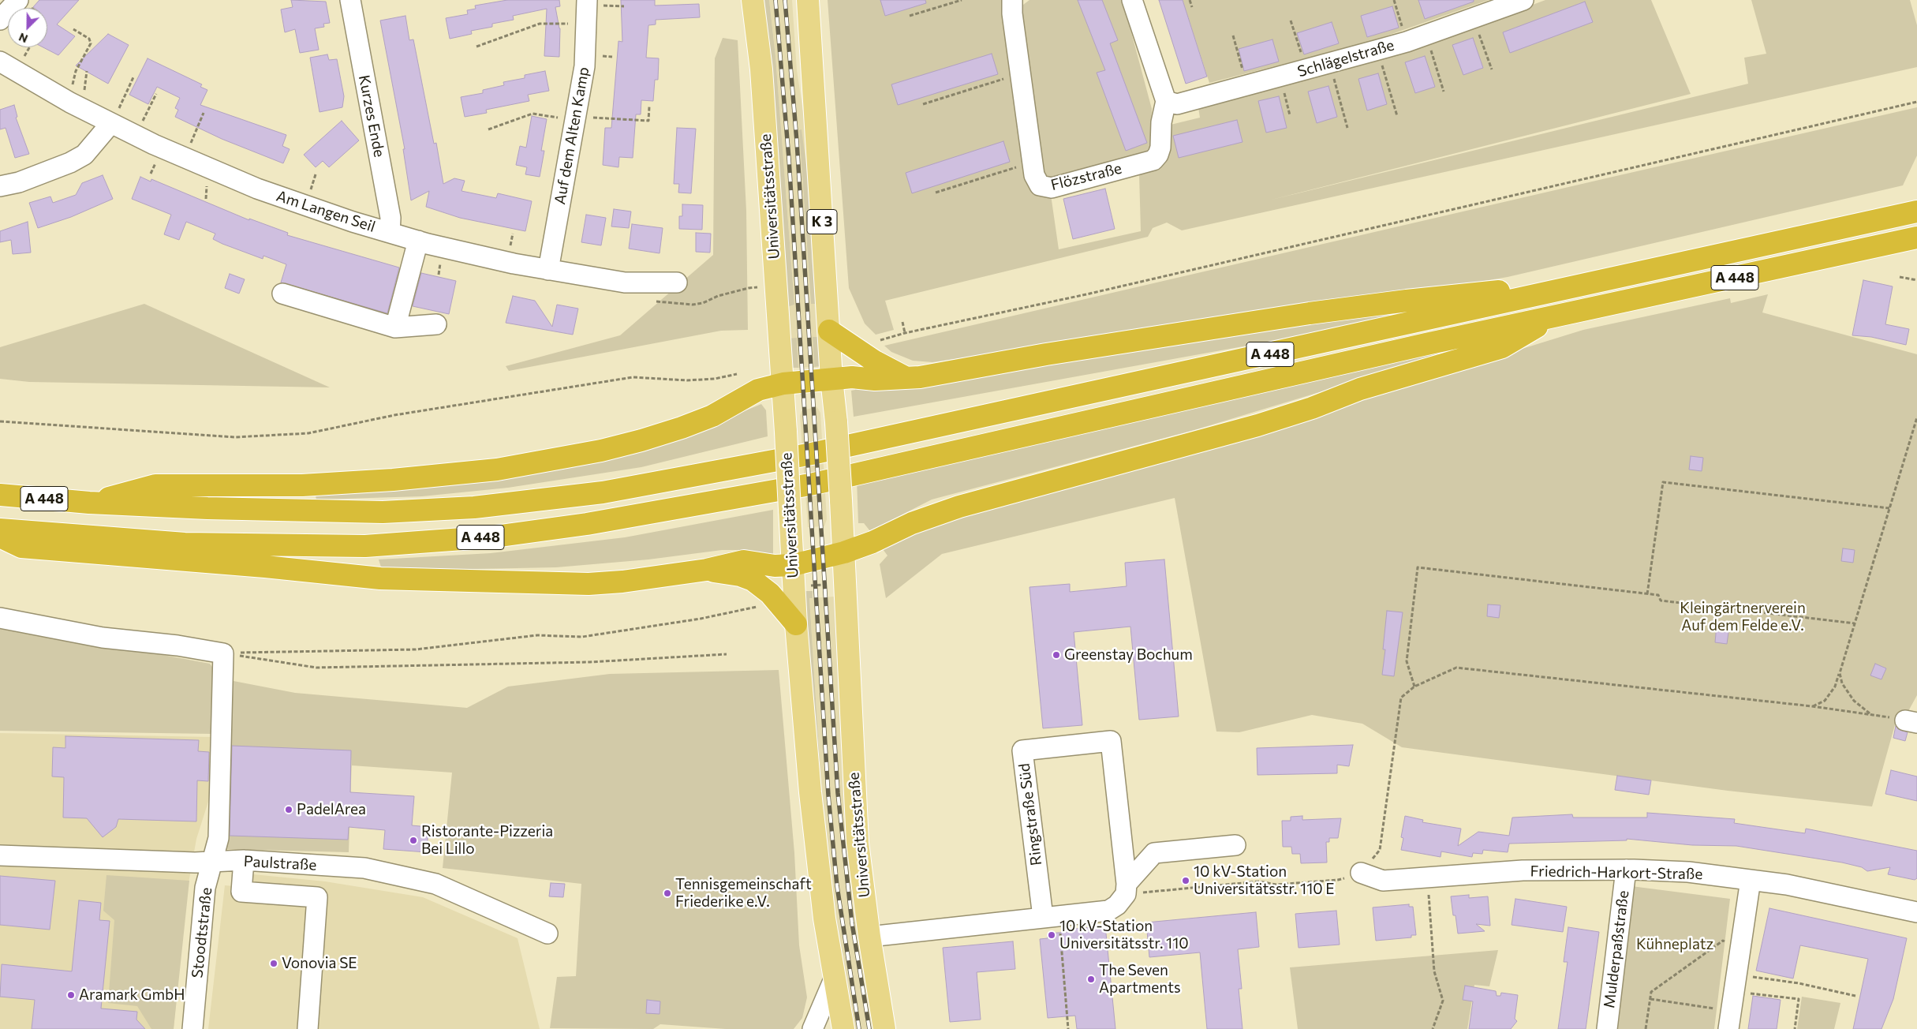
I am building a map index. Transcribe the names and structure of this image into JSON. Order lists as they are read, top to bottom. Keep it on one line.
{"streets":{"highway":["A 448"],"main road":["Universitätsstraße","K 3"],"street":["Schlägelstraße","Kurzes Ende","Auf dem Alten Kamp","Flözstraße","Am Langen Seil","Ringstraße Süd","Paulstraße","Friedrich-Harkort-Straße","Stoodtstraße","Mulderpaßstraße"]},"crossings":[["Schlägelstraße","Flözstraße"],["Kurzes Ende","Am Langen Seil"],["Auf dem Alten Kamp","Am Langen Seil"],["Paulstraße","Stoodtstraße"],["Friedrich-Harkort-Straße","Mulderpaßstraße"]],"parks":["Kleingärtnerverein Auf dem Felde e.V.","Kühneplatz"],"places":["Greenstay Bochum","PadelArea","Ristorante-Pizzeria Bei Lillo","10 kV-Station Universitätsstr. 110 E","Tennisgemeinschaft Friederike e.V.","10 kV-Station Universitätsstr. 110","Vonovia SE","The Seven Apartments","Aramark GmbH"],"north":"bottom left"}
